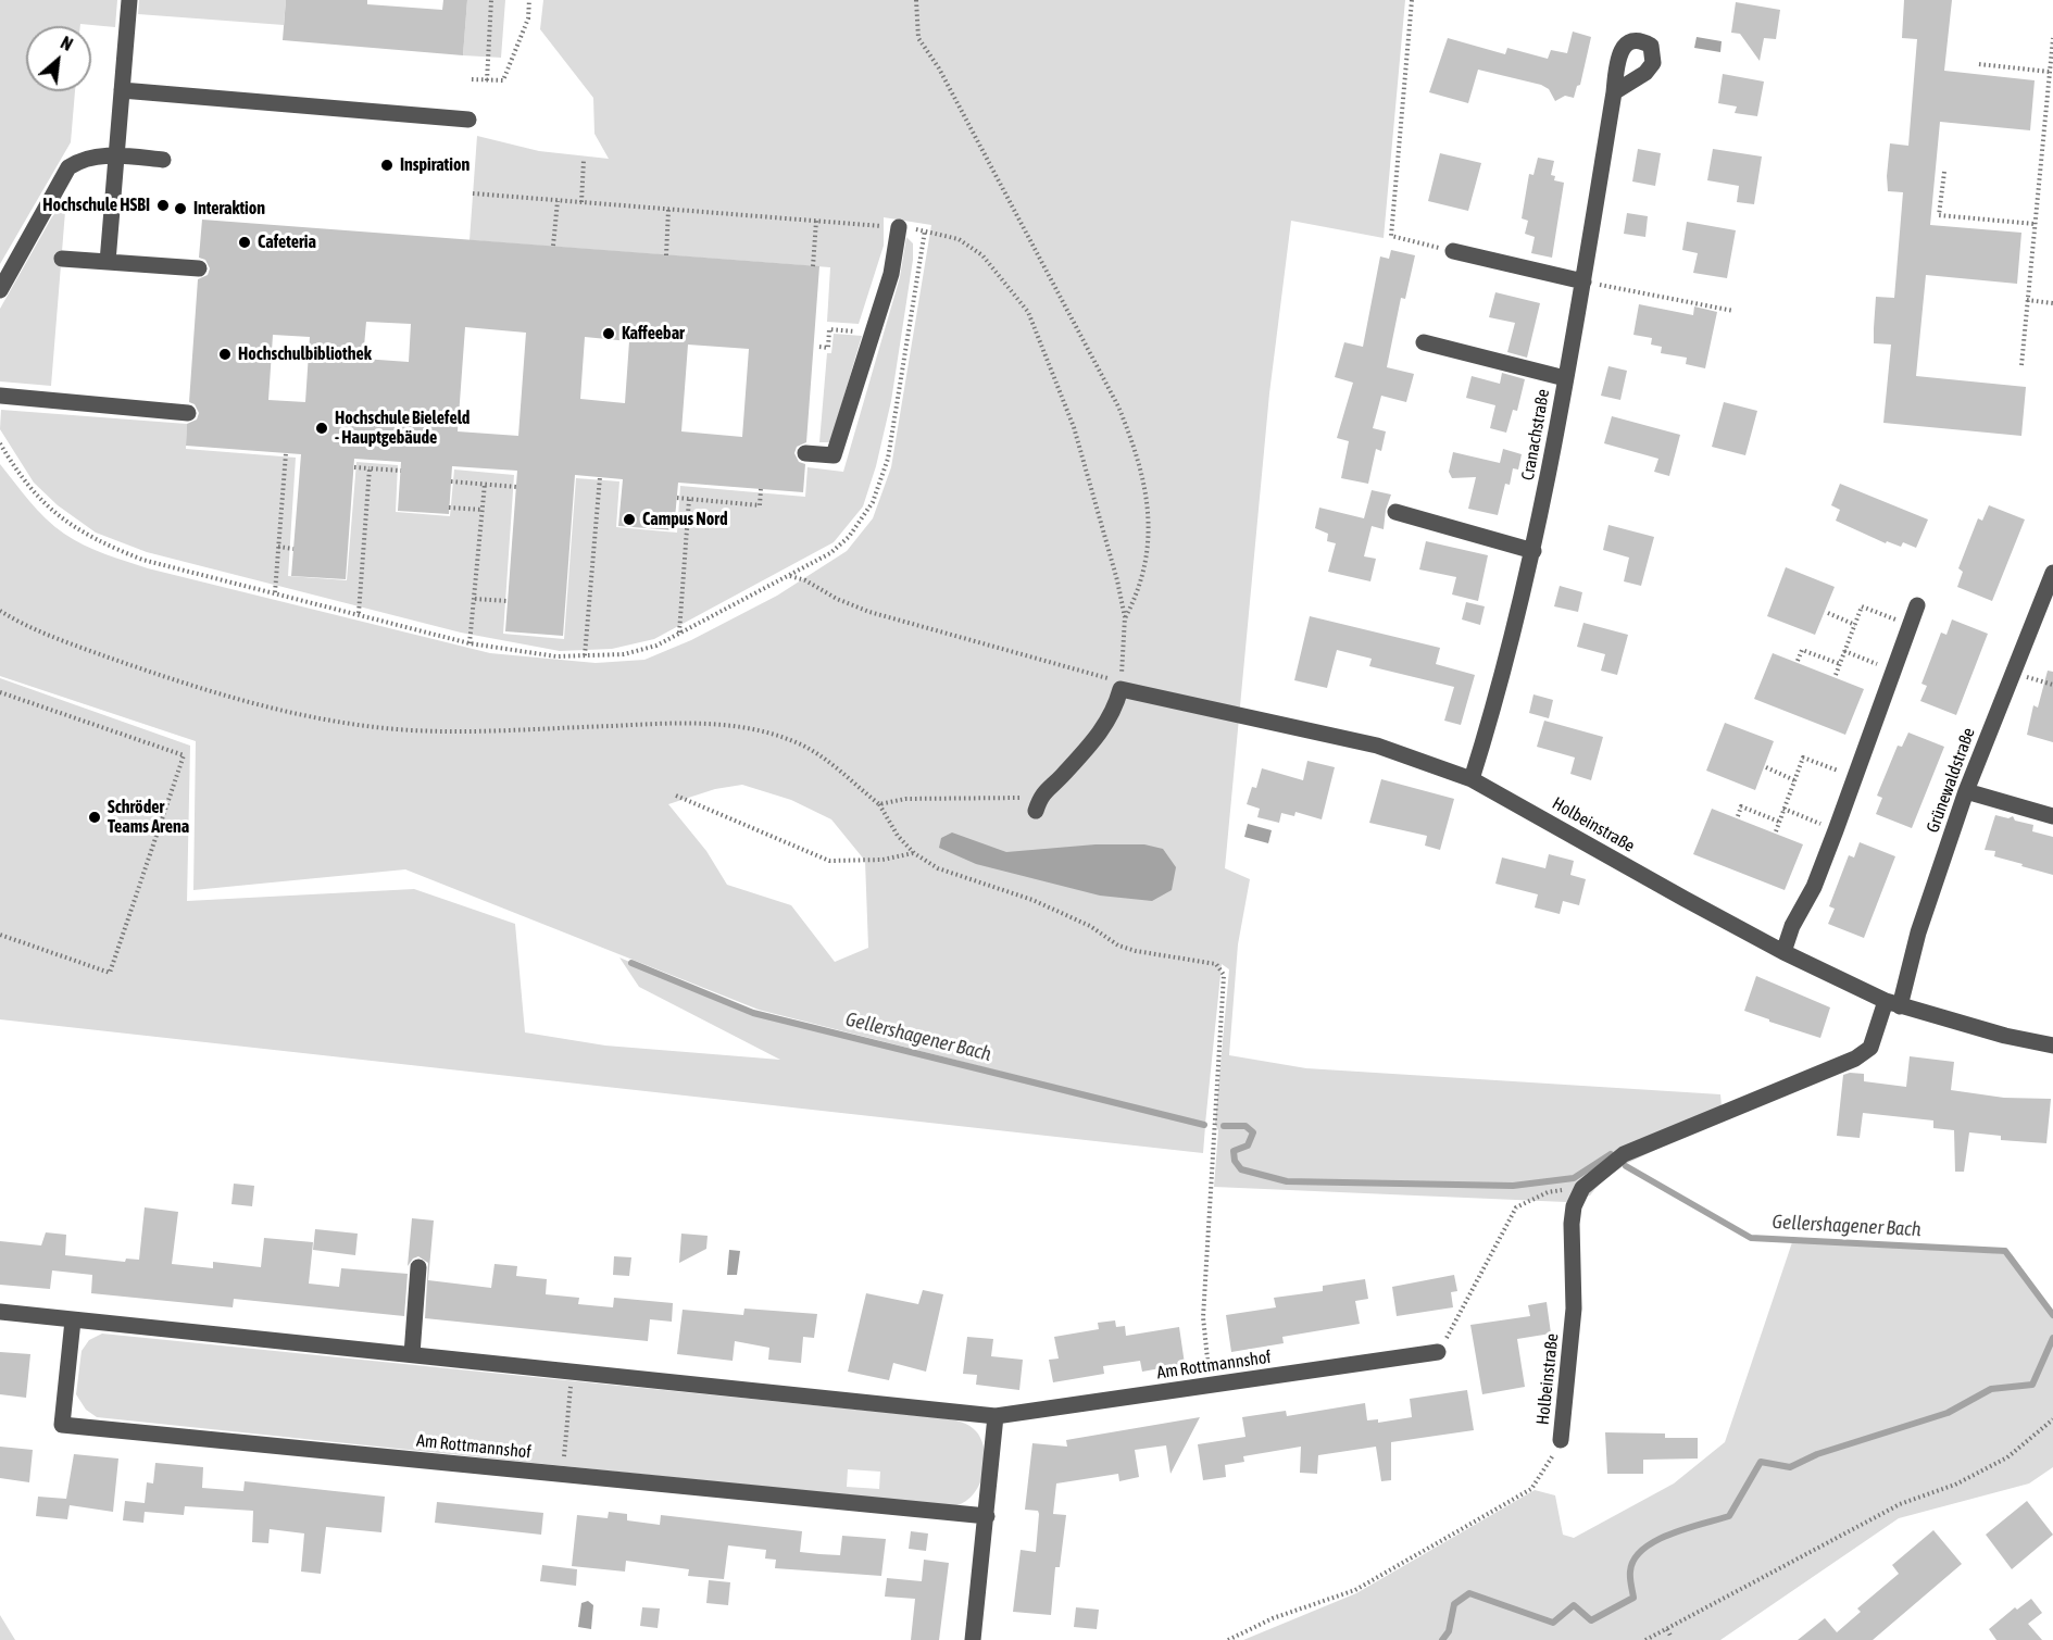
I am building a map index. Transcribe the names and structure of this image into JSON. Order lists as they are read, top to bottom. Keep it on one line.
{"streets":{"street":["Cranachstraße","Grünewaldstraße","Holbeinstraße","Am Rottmannshof"]},"crossings":[["Cranachstraße","Holbeinstraße"],["Grünewaldstraße","Holbeinstraße"]],"water":["Gellershagener Bach"],"places":["Inspiration","Hochschule HSBI","Interaktion","Cafeteria","Kaffeebar","Hochschulbibliothek","Hochschule Bielefeld - Hauptgebäude","Campus Nord","Schröder Teams Arena"],"north":"top right"}
